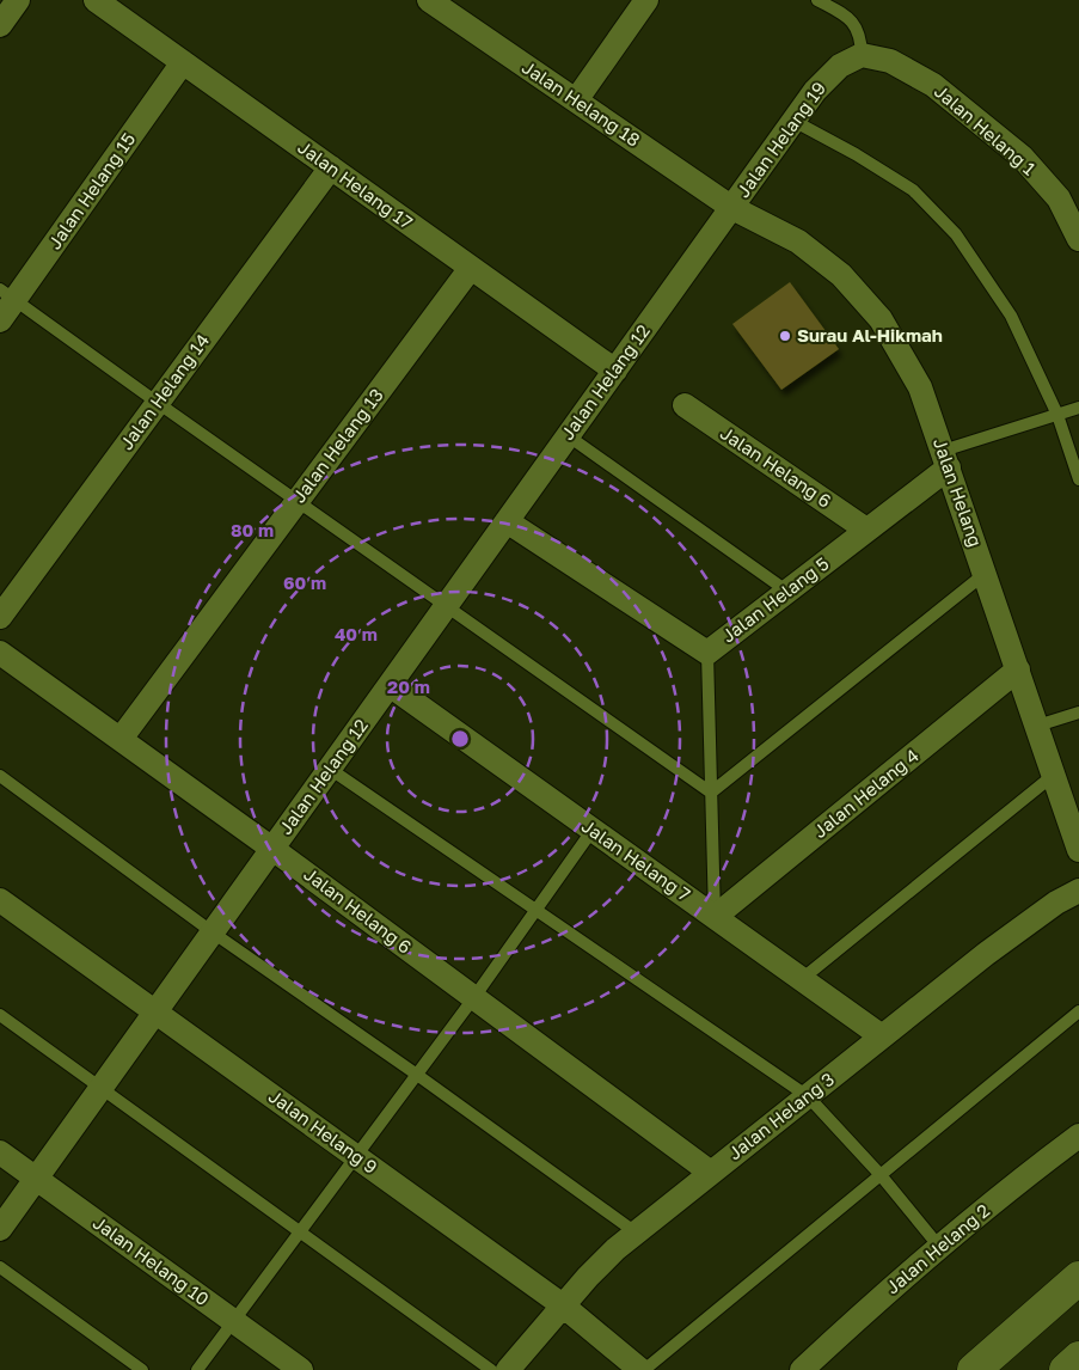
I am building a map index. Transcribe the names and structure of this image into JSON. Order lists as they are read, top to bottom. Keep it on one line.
{"streets":{"street":["Jalan Helang 18","Jalan Helang 1","Jalan Helang 19","Jalan Helang 17","Jalan Helang 15","Jalan Helang 12","Jalan Helang 14","Jalan Helang 13","Jalan Helang 6","Jalan Helang","Jalan Helang 5","Jalan Helang 4","Jalan Helang 7","Jalan Helang 3","Jalan Helang 9","Jalan Helang 2","Jalan Helang 10"]},"crossings":[["Jalan Helang 18","Jalan Helang 19"],["Jalan Helang 18","Jalan Helang 12"],["Jalan Helang 18","Jalan Helang"],["Jalan Helang 1","Jalan Helang 19"],["Jalan Helang 19","Jalan Helang 12"],["Jalan Helang 19","Jalan Helang"],["Jalan Helang 17","Jalan Helang 15"],["Jalan Helang 17","Jalan Helang 12"],["Jalan Helang 17","Jalan Helang 14"],["Jalan Helang 17","Jalan Helang 13"],["Jalan Helang 12","Jalan Helang 6"],["Jalan Helang 12","Jalan Helang"],["Jalan Helang 12","Jalan Helang 5"],["Jalan Helang 12","Jalan Helang 7"],["Jalan Helang 12","Jalan Helang 9"],["Jalan Helang 12","Jalan Helang 10"],["Jalan Helang 13","Jalan Helang 6"],["Jalan Helang 6","Jalan Helang 5"],["Jalan Helang 6","Jalan Helang 3"],["Jalan Helang","Jalan Helang 5"],["Jalan Helang","Jalan Helang 4"],["Jalan Helang 4","Jalan Helang 7"],["Jalan Helang 7","Jalan Helang 3"],["Jalan Helang 3","Jalan Helang 9"]],"places":["Surau Al-Hikmah"],"rings":["80 m","60 m","40 m","20 m"]}
